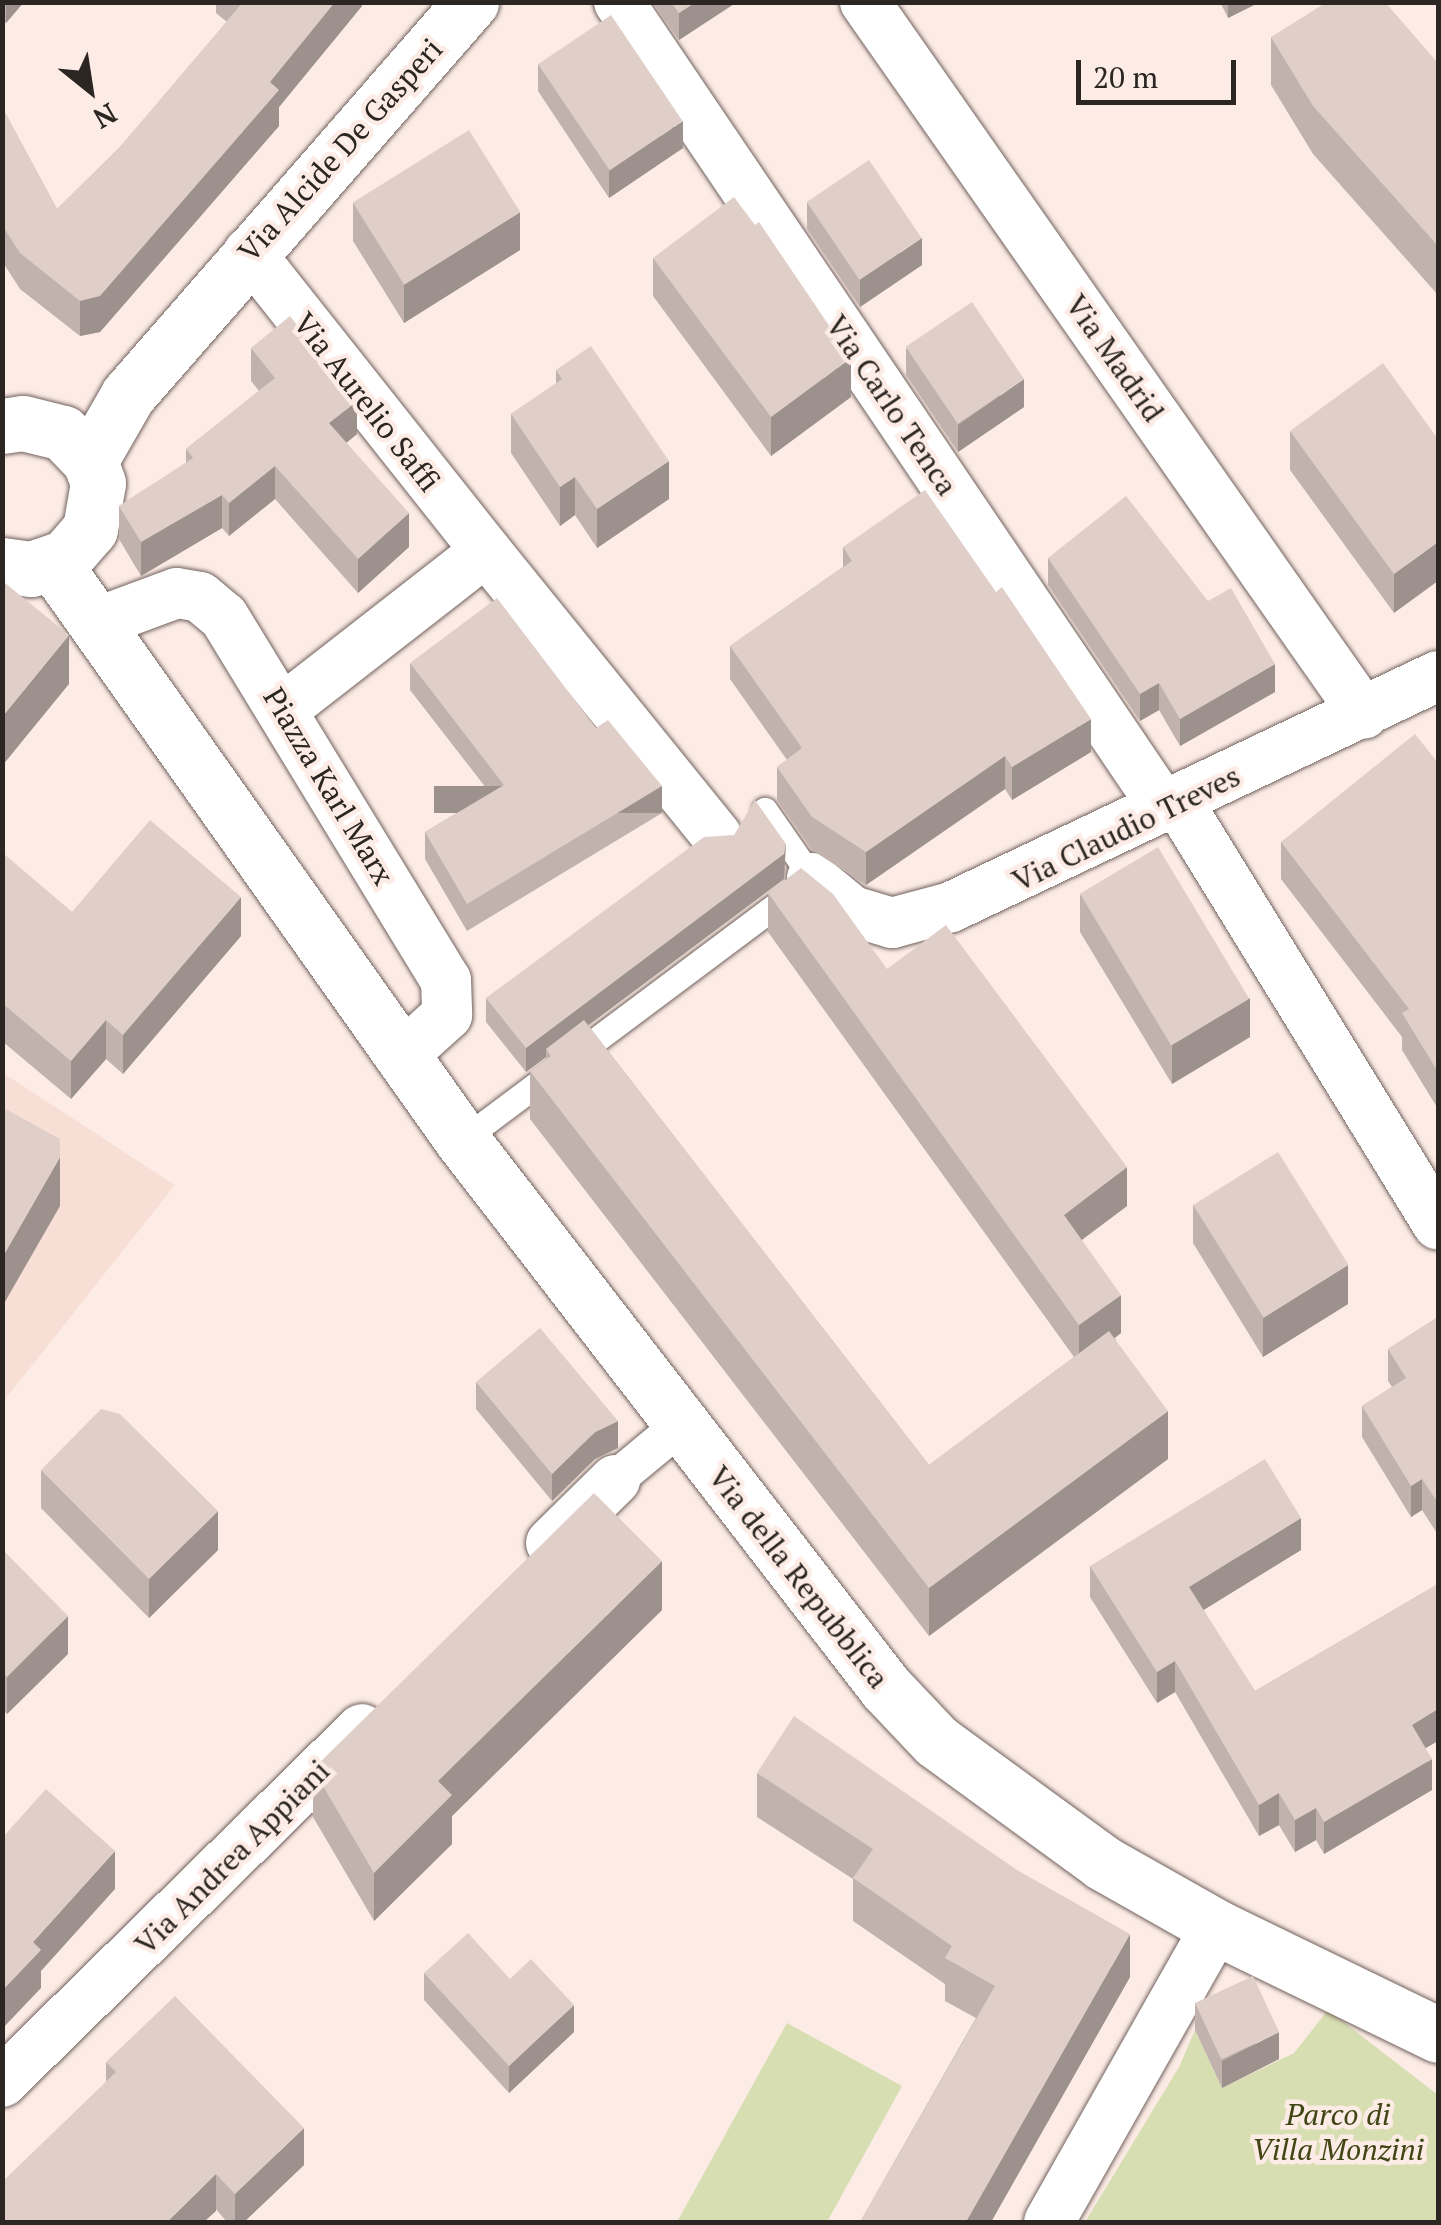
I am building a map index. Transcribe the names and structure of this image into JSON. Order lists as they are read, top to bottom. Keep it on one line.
{"streets":{"street":["Via Alcide De Gasperi","Via Madrid","Via Aurelio Saffi","Via Carlo Tenca","Piazza Karl Marx","Via Claudio Treves","Via della Repubblica","Via Andrea Appiani"]},"crossings":[["Via Alcide De Gasperi","Via Aurelio Saffi"],["Via Madrid","Via Claudio Treves"],["Via Carlo Tenca","Via Claudio Treves"]],"parks":["Parco di Villa Monzini"],"scale_bar":"20 m","north":"bottom right"}
